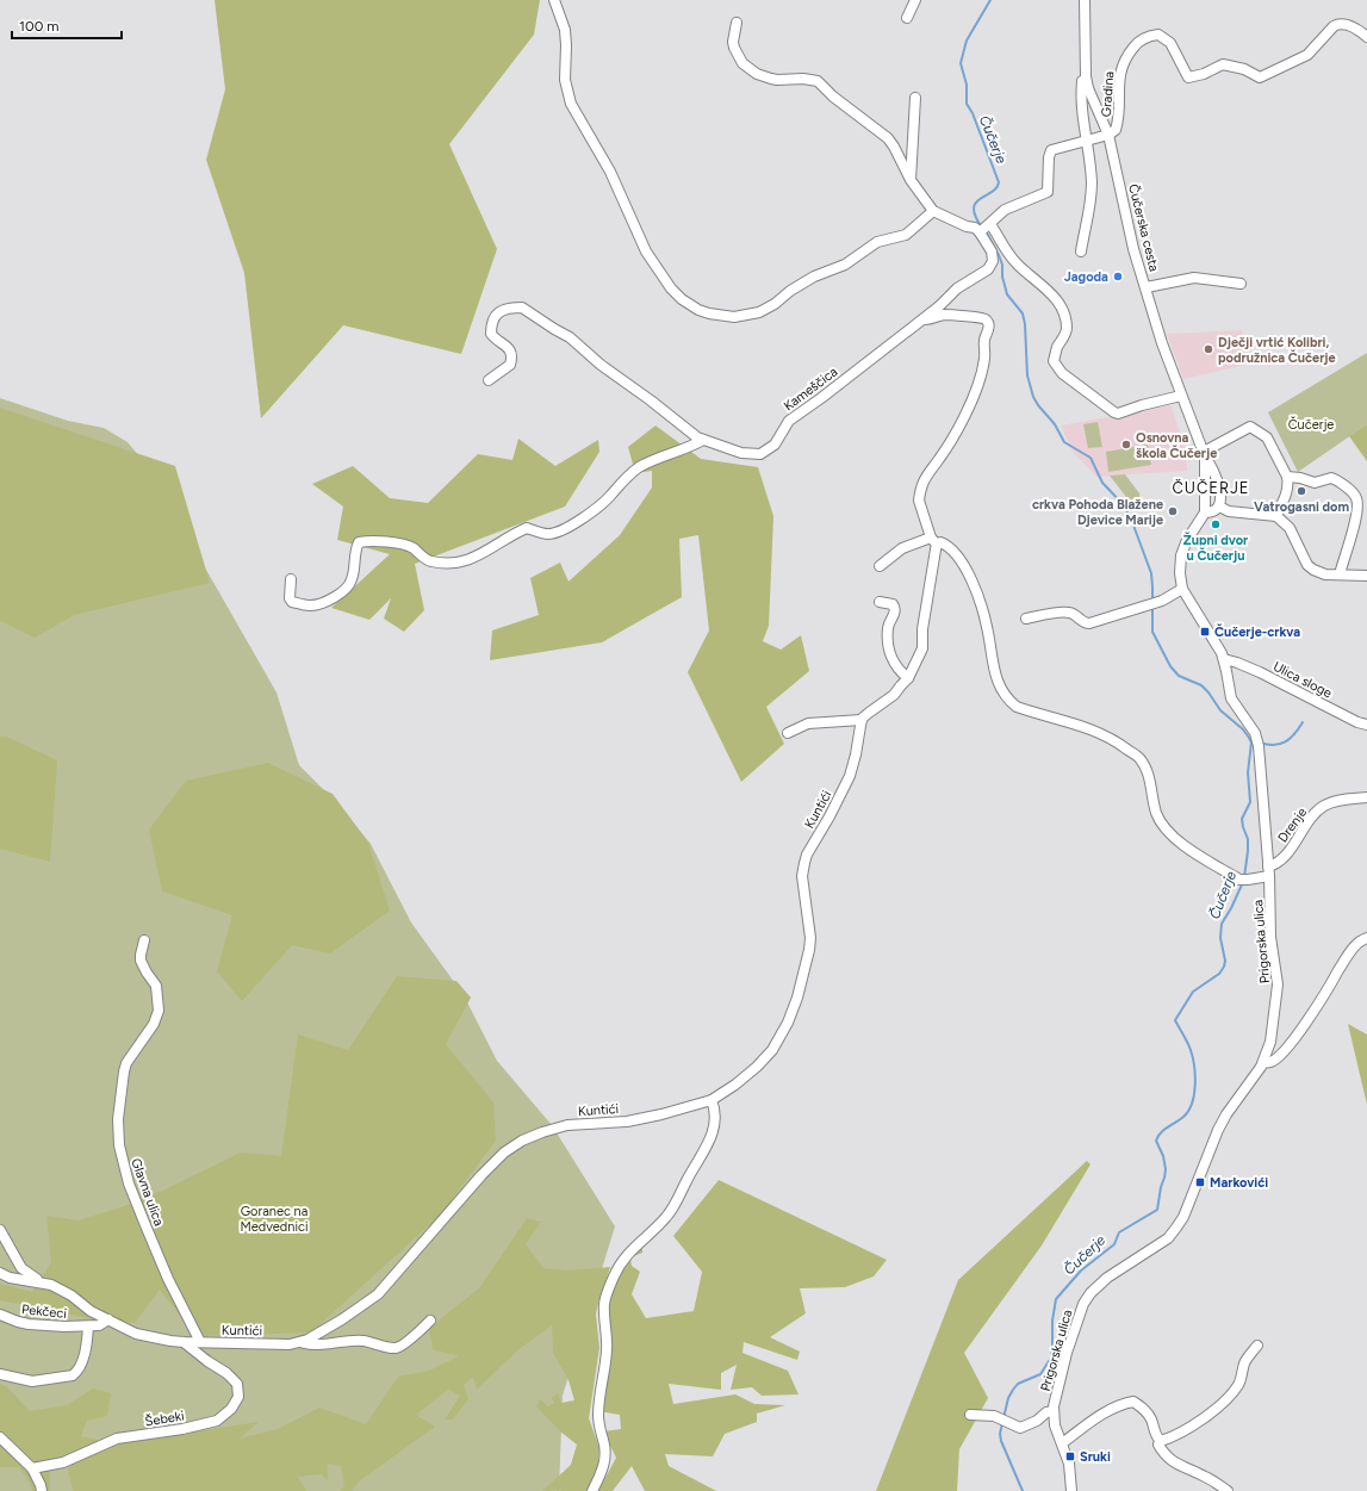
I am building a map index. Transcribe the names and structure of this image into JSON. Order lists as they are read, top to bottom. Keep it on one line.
{"streets":{"street":["Gradina","Čučerska cesta","Kameščica","Ulica sloge","Kuntići","Drenje","Prigorska ulica","Glavna ulica","Pekčeci","Šebeki"]},"crossings":[["Gradina","Čučerska cesta"],["Ulica sloge","Prigorska ulica"],["Kuntići","Glavna ulica"],["Kuntići","Šebeki"],["Drenje","Prigorska ulica"]],"districts":["ČUČERJE"],"water":["Čučerje"],"parks":["Čučerje","Goranec na Medvednici"],"places":{"other":["Jagoda","Dječji vrtić Kolibri, podružnica Čučerje","Osnovna škola Čučerje","Vatrogasni dom","crkva Pohoda Blažene Djevice Marije","Župni dvor u Čučerju"],"transit":["Čučerje-crkva","Markovići","Sruki"]},"scale_bar":"100 m"}
